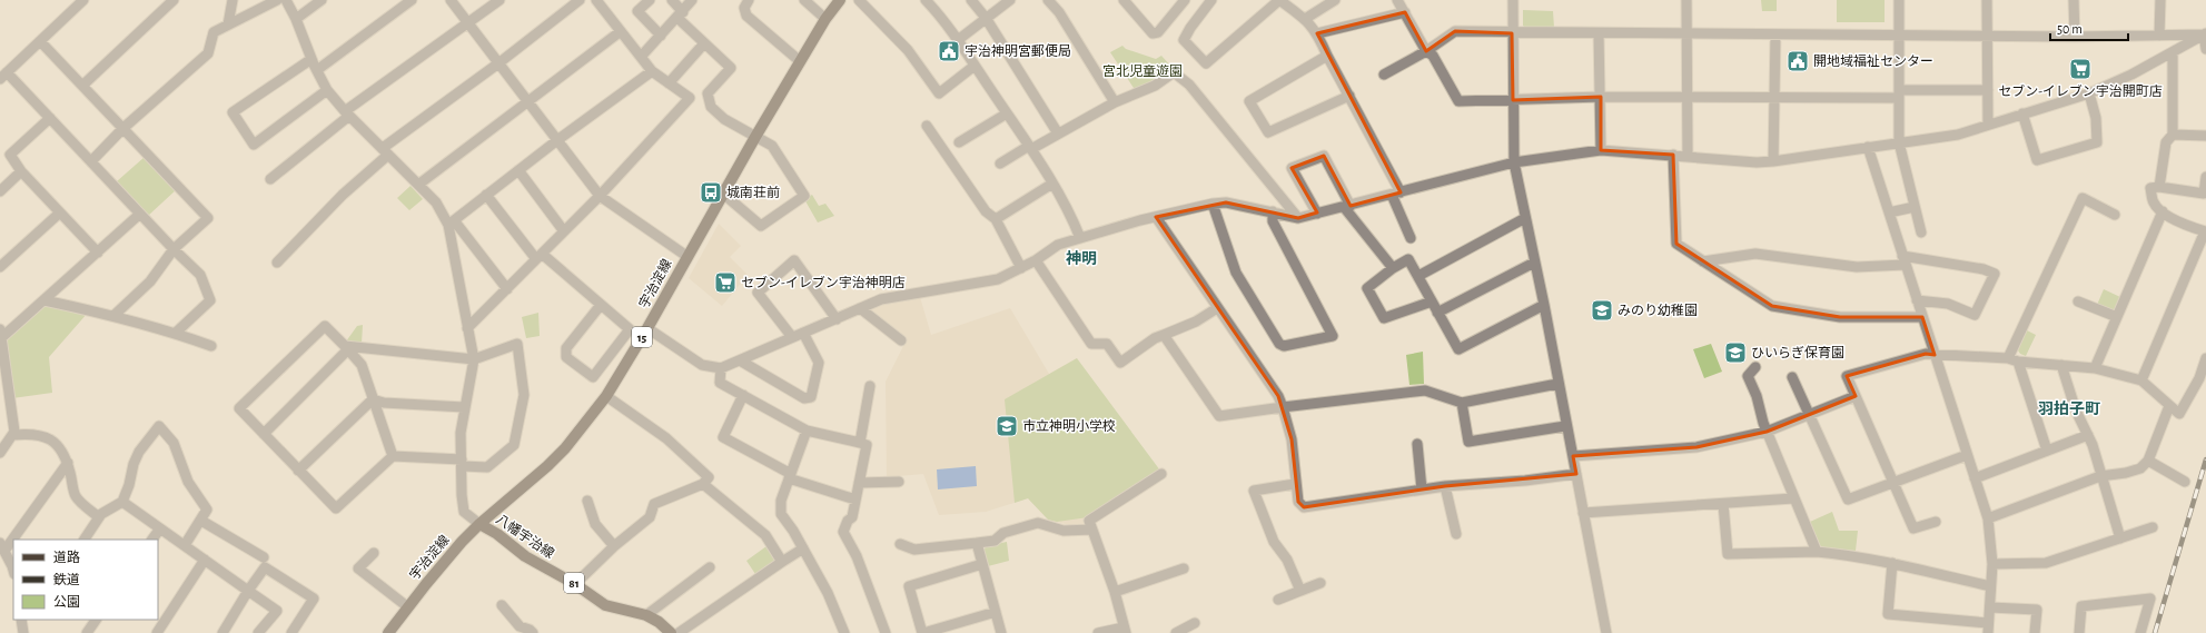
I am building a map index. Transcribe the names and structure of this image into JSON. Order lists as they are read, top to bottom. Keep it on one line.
{"streets":{"main road":["宇治淀線","15","八幡宇治線","81"]},"crossings":[["宇治淀線","八幡宇治線"]],"districts":["神明","羽拍子町"],"parks":["宮北児童遊園"],"places":{"public building":["宇治神明宮郵便局","開地域福祉センター"],"supermarket":["セブン-イレブン宇治開町店","セブン-イレブン宇治神明店"],"bus stop":["城南荘前"],"school or university":["みのり幼稚園","ひいらぎ保育園","市立神明小学校"]},"legend":["道路","鉄道","公園"],"scale_bar":"50 m"}
